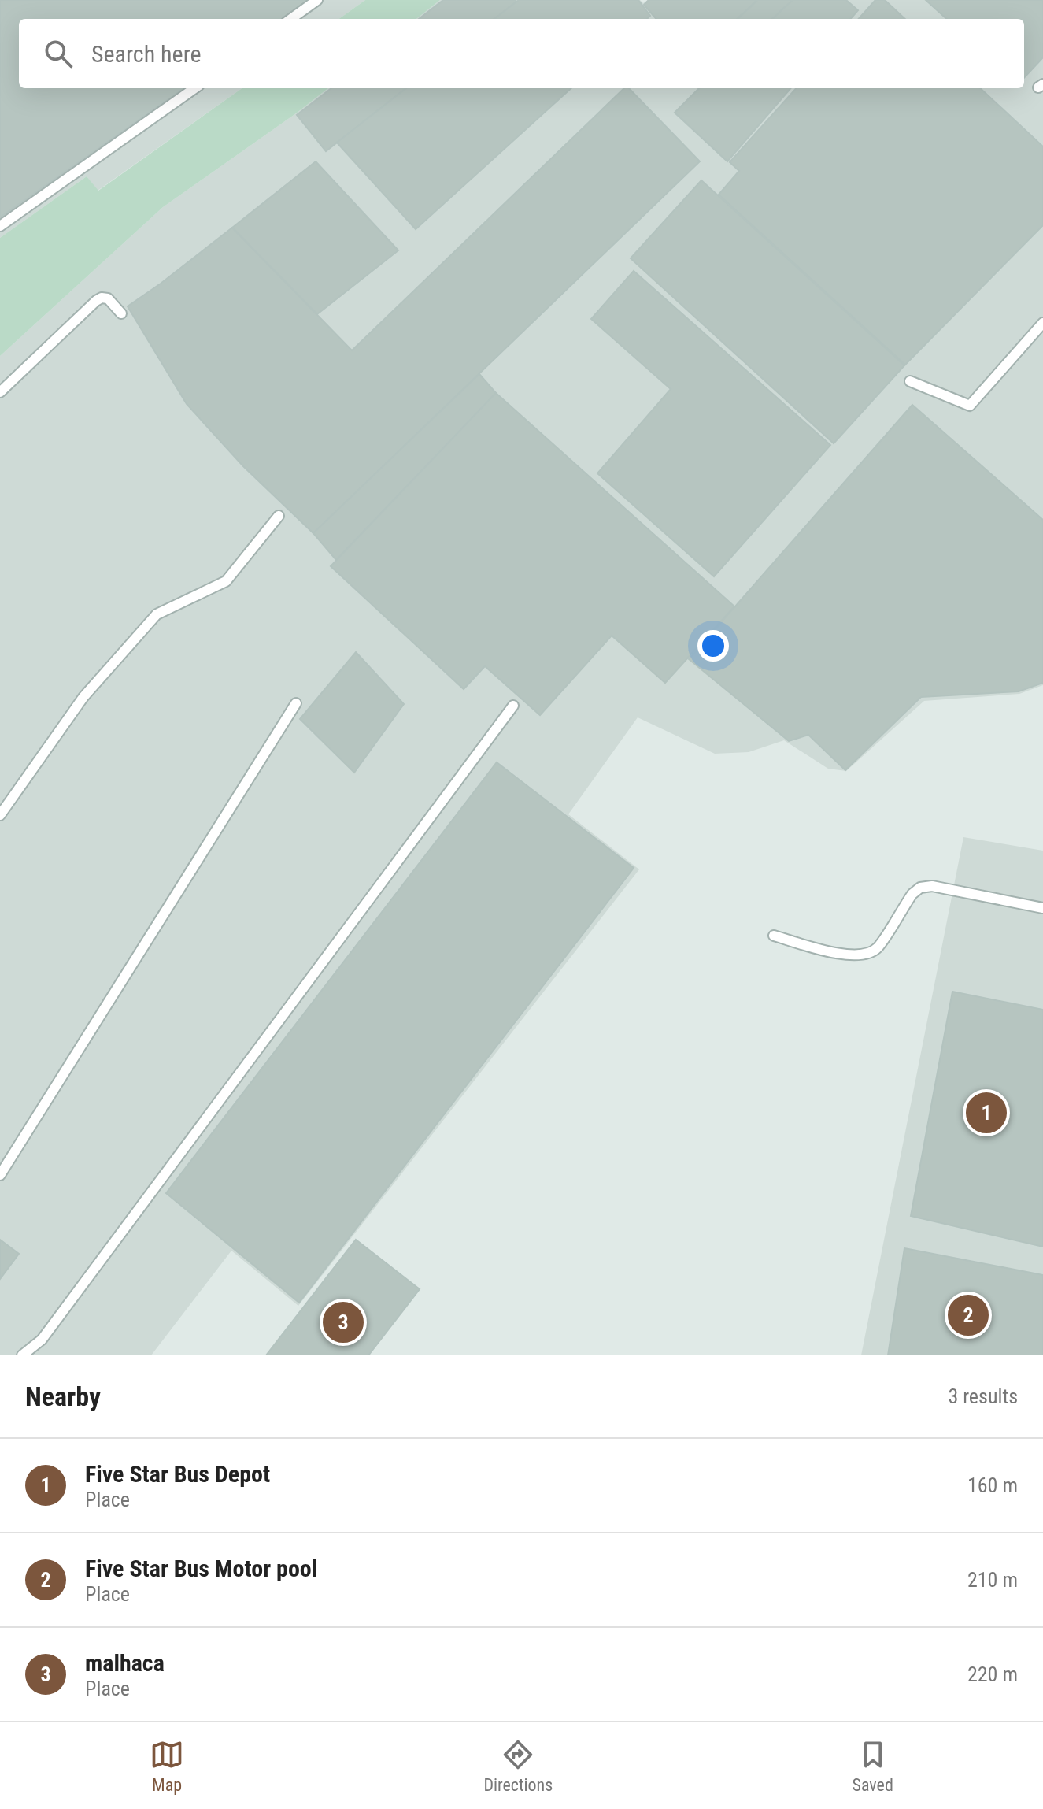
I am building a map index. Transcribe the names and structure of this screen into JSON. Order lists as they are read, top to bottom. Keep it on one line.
{"page":{"search":"Search here","pins":["1","2","3"],"heading":["Nearby","3 results"],"list":[{"mark":"1","name":"Five Star Bus Depot","note":"Place","value":"160 m"},{"mark":"2","name":"Five Star Bus Motor pool","note":"Place","value":"210 m"},{"mark":"3","name":"malhaca","note":"Place","value":"220 m"}],"nav":["Map","Directions","Saved"]}}
